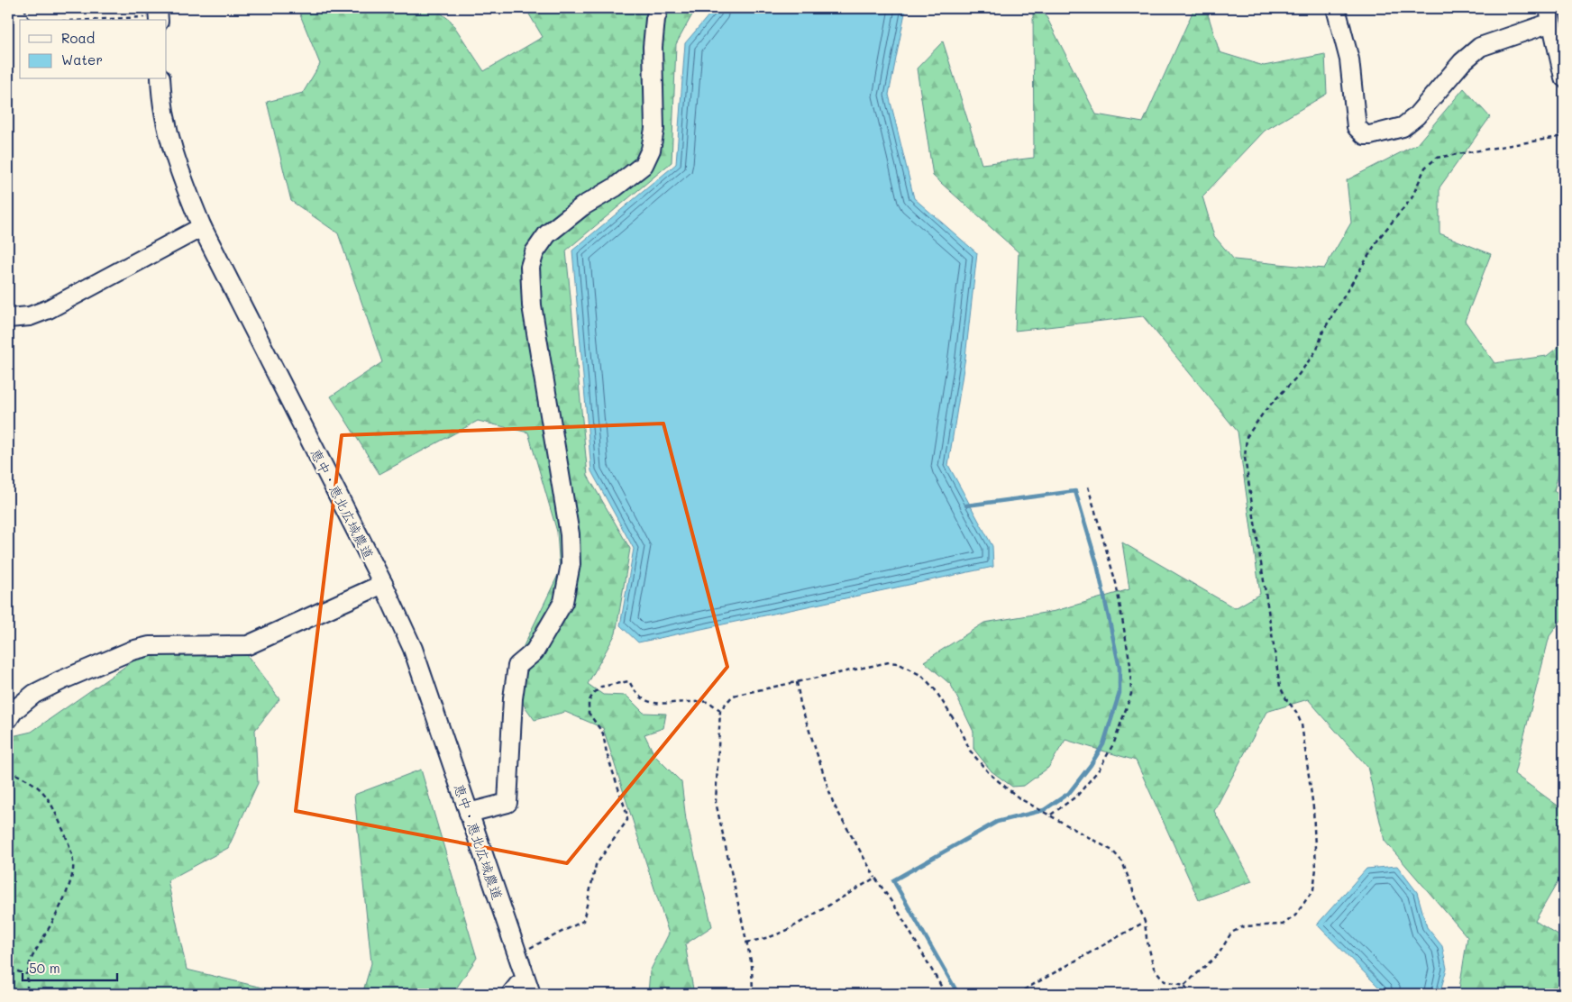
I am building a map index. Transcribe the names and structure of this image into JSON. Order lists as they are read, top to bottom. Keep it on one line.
{"streets":{"street":["恵中・恵北広域農道"]},"legend":["Road","Water"],"scale_bar":"50 m"}
